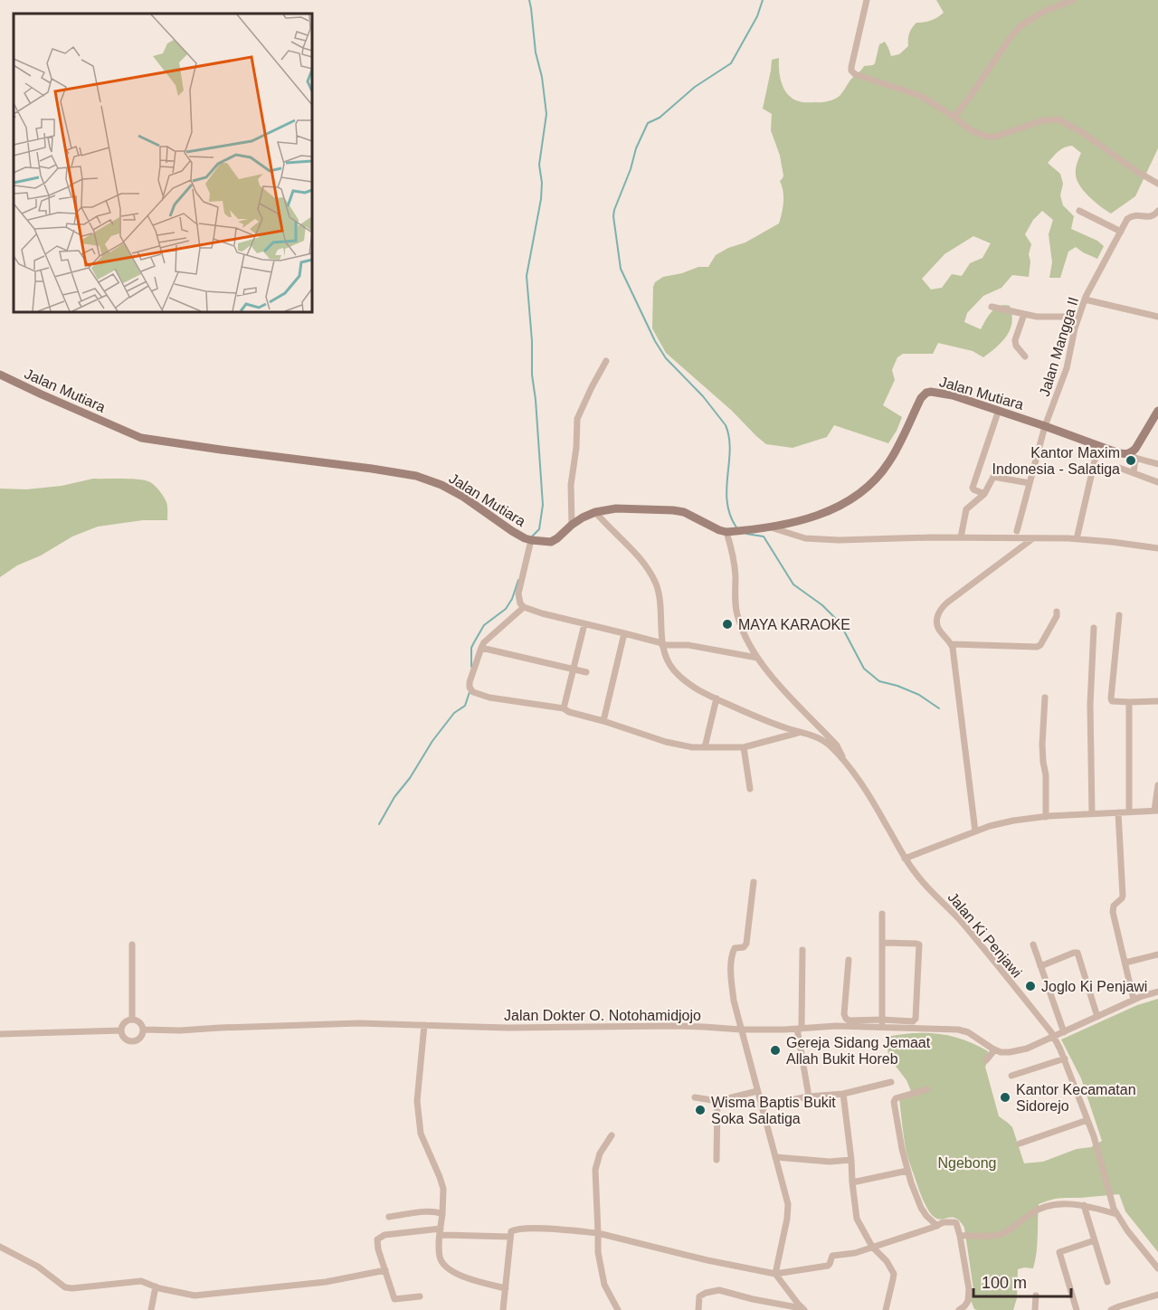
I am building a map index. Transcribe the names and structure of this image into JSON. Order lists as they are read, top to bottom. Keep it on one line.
{"streets":{"street":["Jalan Mangga II","Jalan Mutiara","Jalan Ki Penjawi","Jalan Dokter O. Notohamidjojo"]},"crossings":[["Jalan Mangga II","Jalan Mutiara"]],"parks":["Ngebong"],"places":["Kantor Maxim Indonesia - Salatiga","MAYA KARAOKE","Joglo Ki Penjawi","Gereja Sidang Jemaat Allah Bukit Horeb","Kantor Kecamatan Sidorejo","Wisma Baptis Bukit Soka Salatiga"],"scale_bar":"100 m"}
